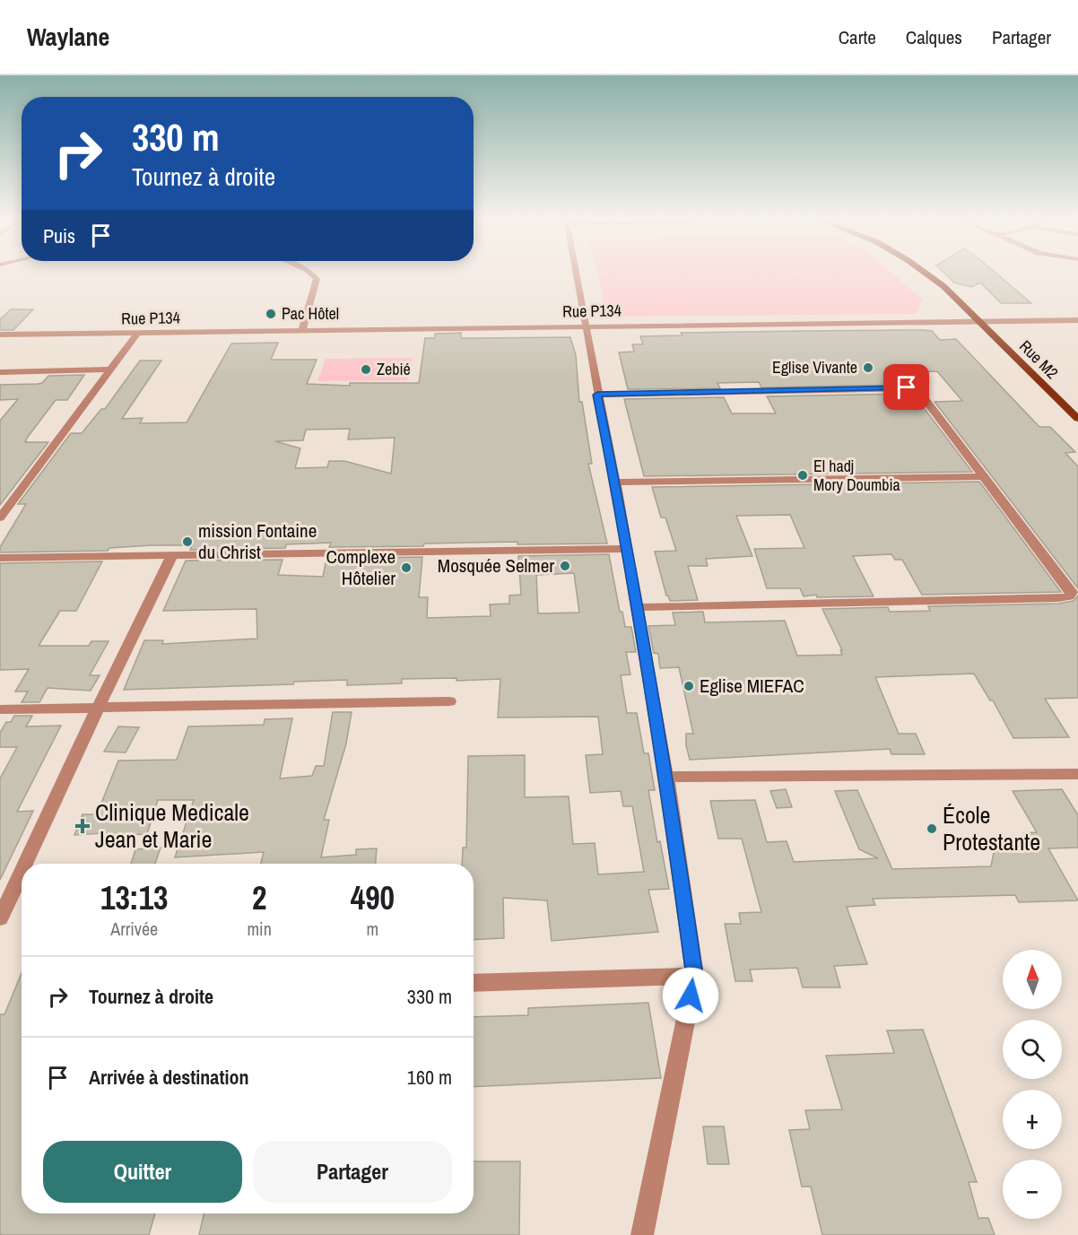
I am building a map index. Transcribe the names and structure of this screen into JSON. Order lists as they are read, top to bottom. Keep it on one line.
{"streets":{"main road":["Rue M2"],"street":["Rue P134"]},"crossings":[["Rue P134","Rue M2"]],"places":{"other":["Pac Hôtel","Eglise Vivante","Zebié","El hadj Mory Doumbia","mission Fontaine du Christ","Mosquée Selmer","Complexe Hôtelier","Eglise MIEFAC","École Protestante"],"health":["Clinique Medicale Jean et Marie"]},"north":"top","page":{"header":"Waylane","nav":["Carte","Calques","Partager"],"turn":["330 m","Tournez à droite"],"then":"Puis","eta":["13:13","Arrivée","2","min","490","m"],"map_buttons":["+","−"],"list":[{"name":"Tournez à droite","value":"330 m"},{"name":"Arrivée à destination","value":"160 m"}],"buttons":["Quitter","Partager"]}}
